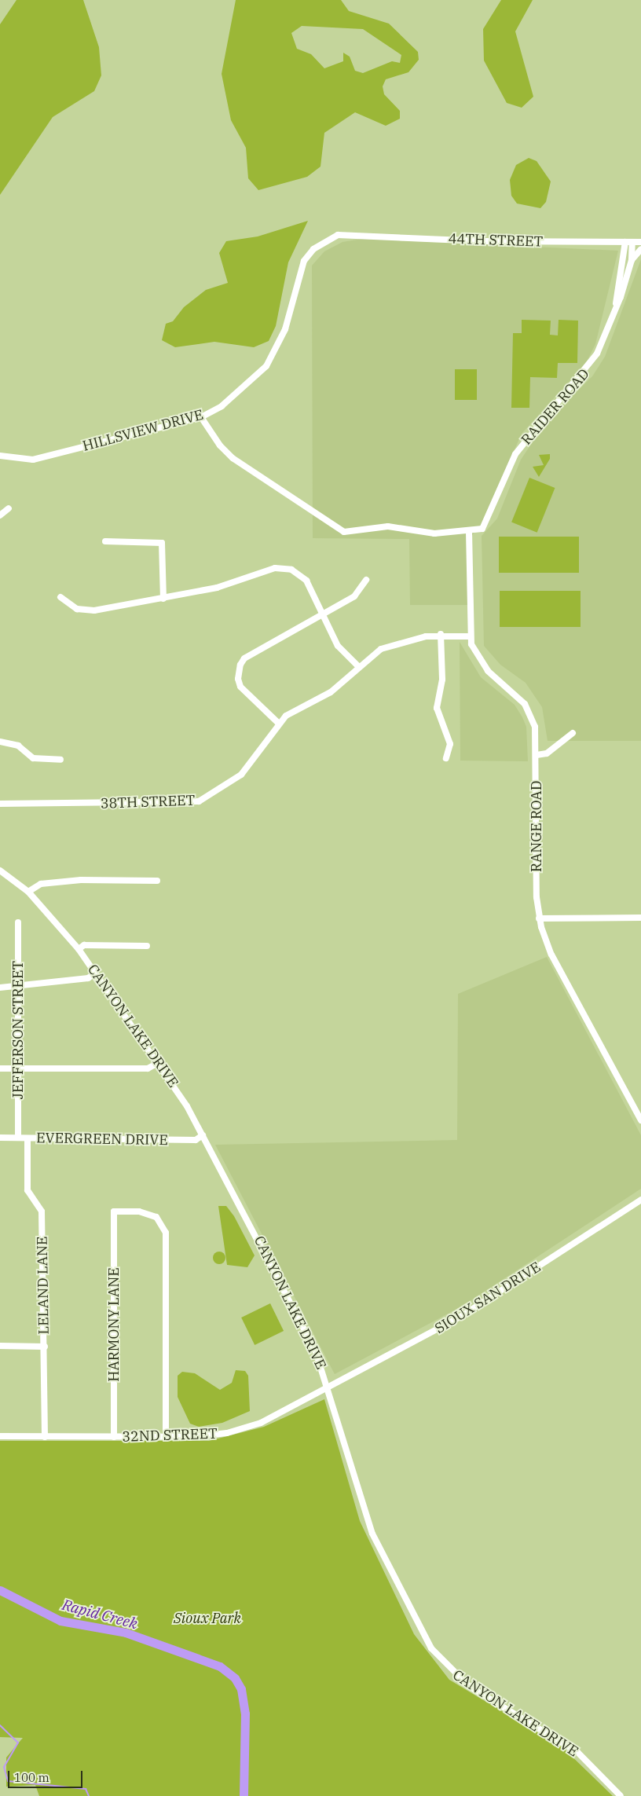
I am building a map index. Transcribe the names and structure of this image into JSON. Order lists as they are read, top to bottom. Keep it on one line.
{"streets":{"street":["44TH STREET","RAIDER ROAD","HILLSVIEW DRIVE","38TH STREET","RANGE ROAD","CANYON LAKE DRIVE","JEFFERSON STREET","EVERGREEN DRIVE","LELAND LANE","SIOUX SAN DRIVE","HARMONY LANE","32ND STREET"]},"crossings":[["44TH STREET","RAIDER ROAD"],["44TH STREET","HILLSVIEW DRIVE"],["RAIDER ROAD","HILLSVIEW DRIVE"],["RAIDER ROAD","RANGE ROAD"],["38TH STREET","RANGE ROAD"],["CANYON LAKE DRIVE","EVERGREEN DRIVE"],["CANYON LAKE DRIVE","SIOUX SAN DRIVE"],["CANYON LAKE DRIVE","32ND STREET"],["JEFFERSON STREET","EVERGREEN DRIVE"],["EVERGREEN DRIVE","LELAND LANE"],["LELAND LANE","32ND STREET"],["SIOUX SAN DRIVE","32ND STREET"],["HARMONY LANE","32ND STREET"]],"water":["Rapid Creek"],"parks":["Sioux Park"],"scale_bar":"100 m"}
